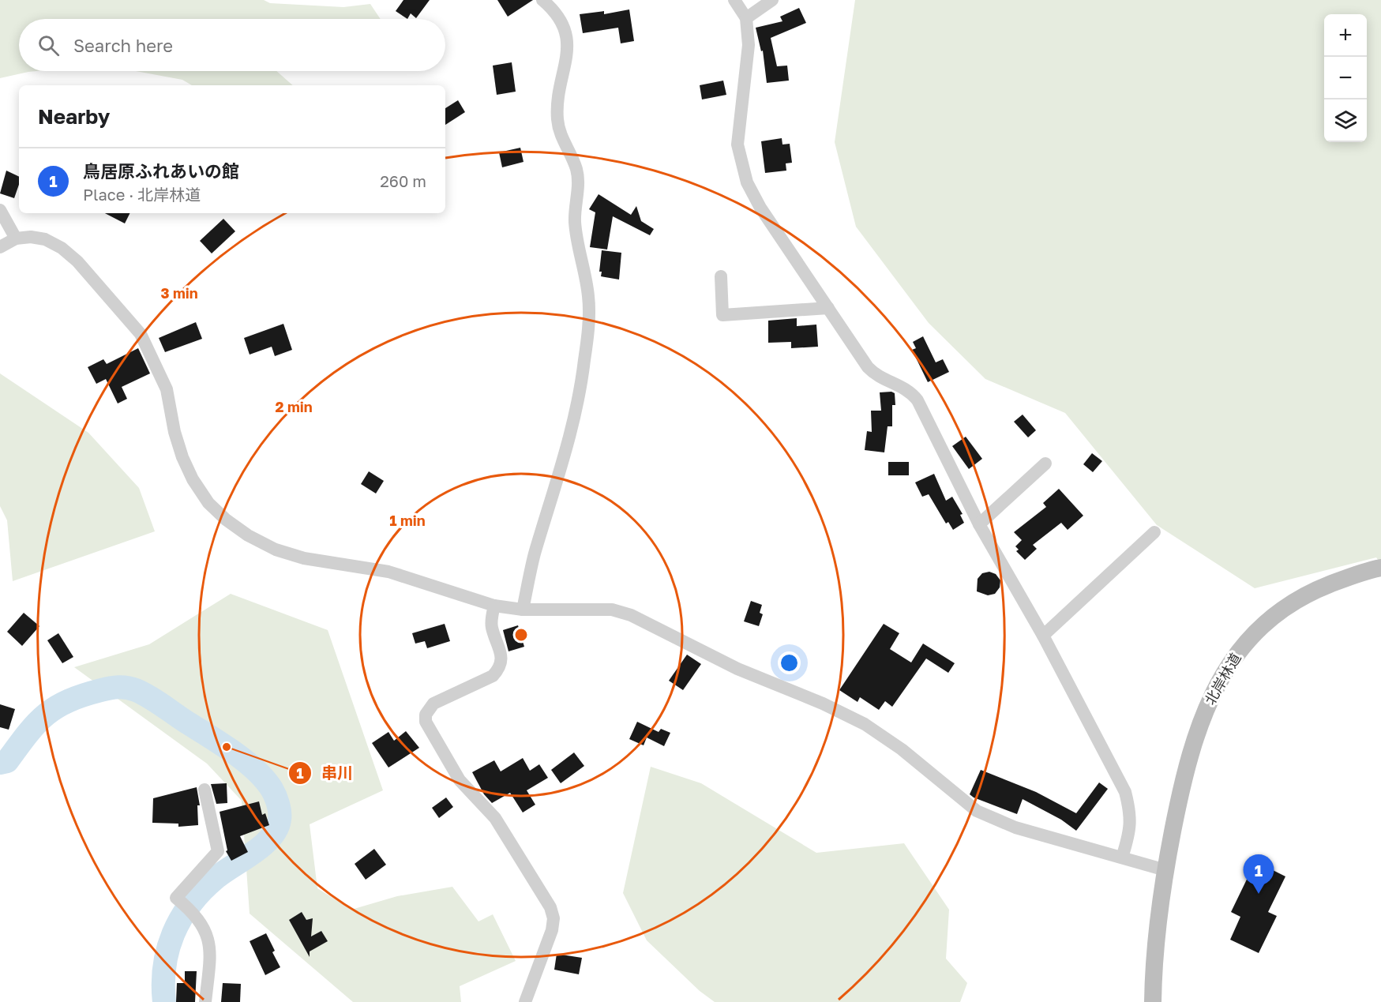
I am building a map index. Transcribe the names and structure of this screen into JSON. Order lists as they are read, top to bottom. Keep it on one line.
{"streets":{"street":["北岸林道"]},"places":["串川"],"page":{"map_buttons":["+","−"],"search":"Search here","heading":"Nearby","list":[{"mark":"1","name":"鳥居原ふれあいの館","note":"Place · 北岸林道","value":"260 m"}],"pins":"1"},"rings":["3 min","2 min","1 min"]}
